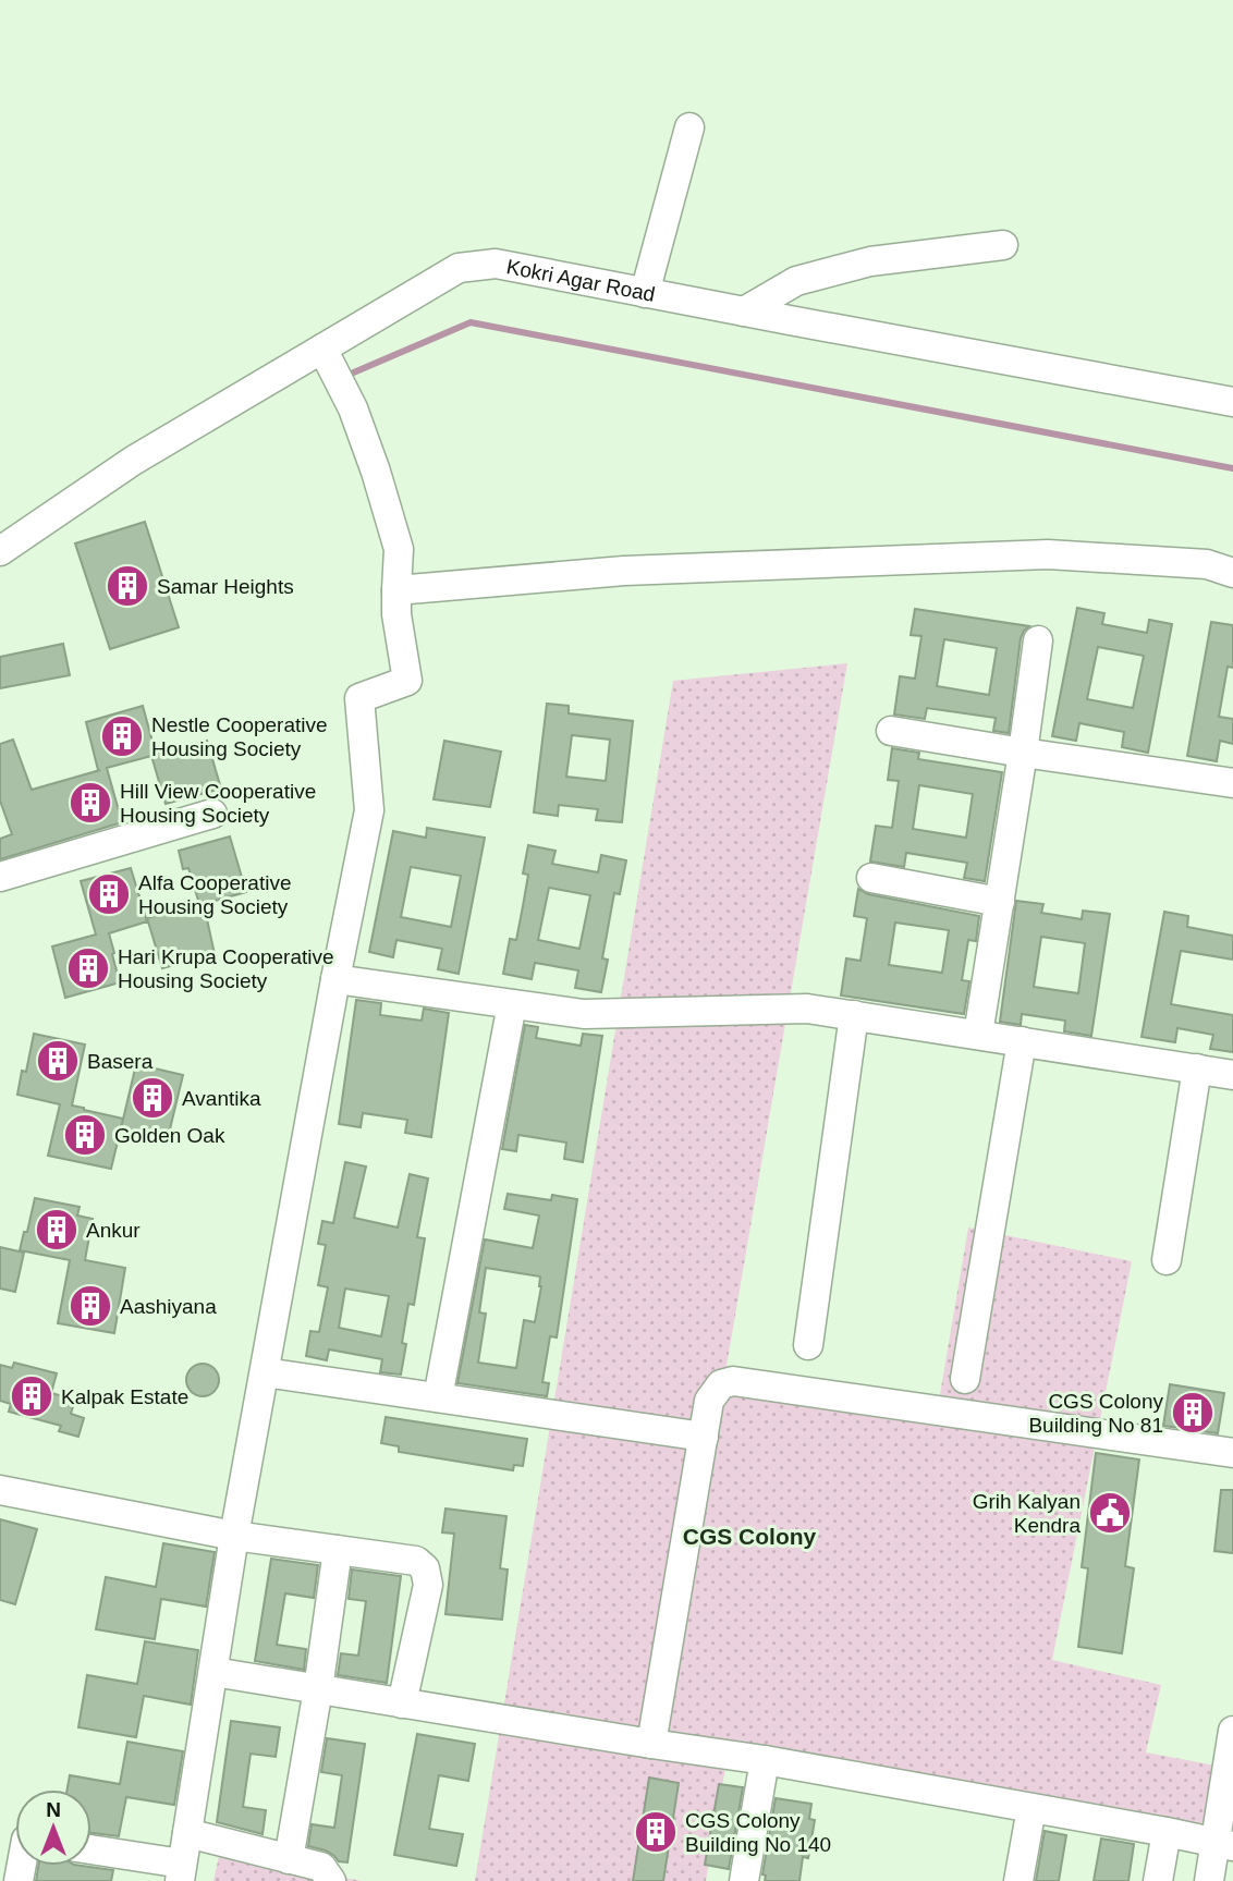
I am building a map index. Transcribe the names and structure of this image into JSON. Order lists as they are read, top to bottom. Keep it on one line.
{"streets":{"street":["Kokri Agar Road"]},"districts":["CGS Colony"],"places":{"building":["Samar Heights","Nestle Cooperative Housing Society","Hill View Cooperative Housing Society","Alfa Cooperative Housing Society","Hari Krupa Cooperative Housing Society","Basera","Avantika","Golden Oak","Ankur","Aashiyana","Kalpak Estate","CGS Colony Building No 81","CGS Colony Building No 140"],"public building":["Grih Kalyan Kendra"]},"north":"top"}
